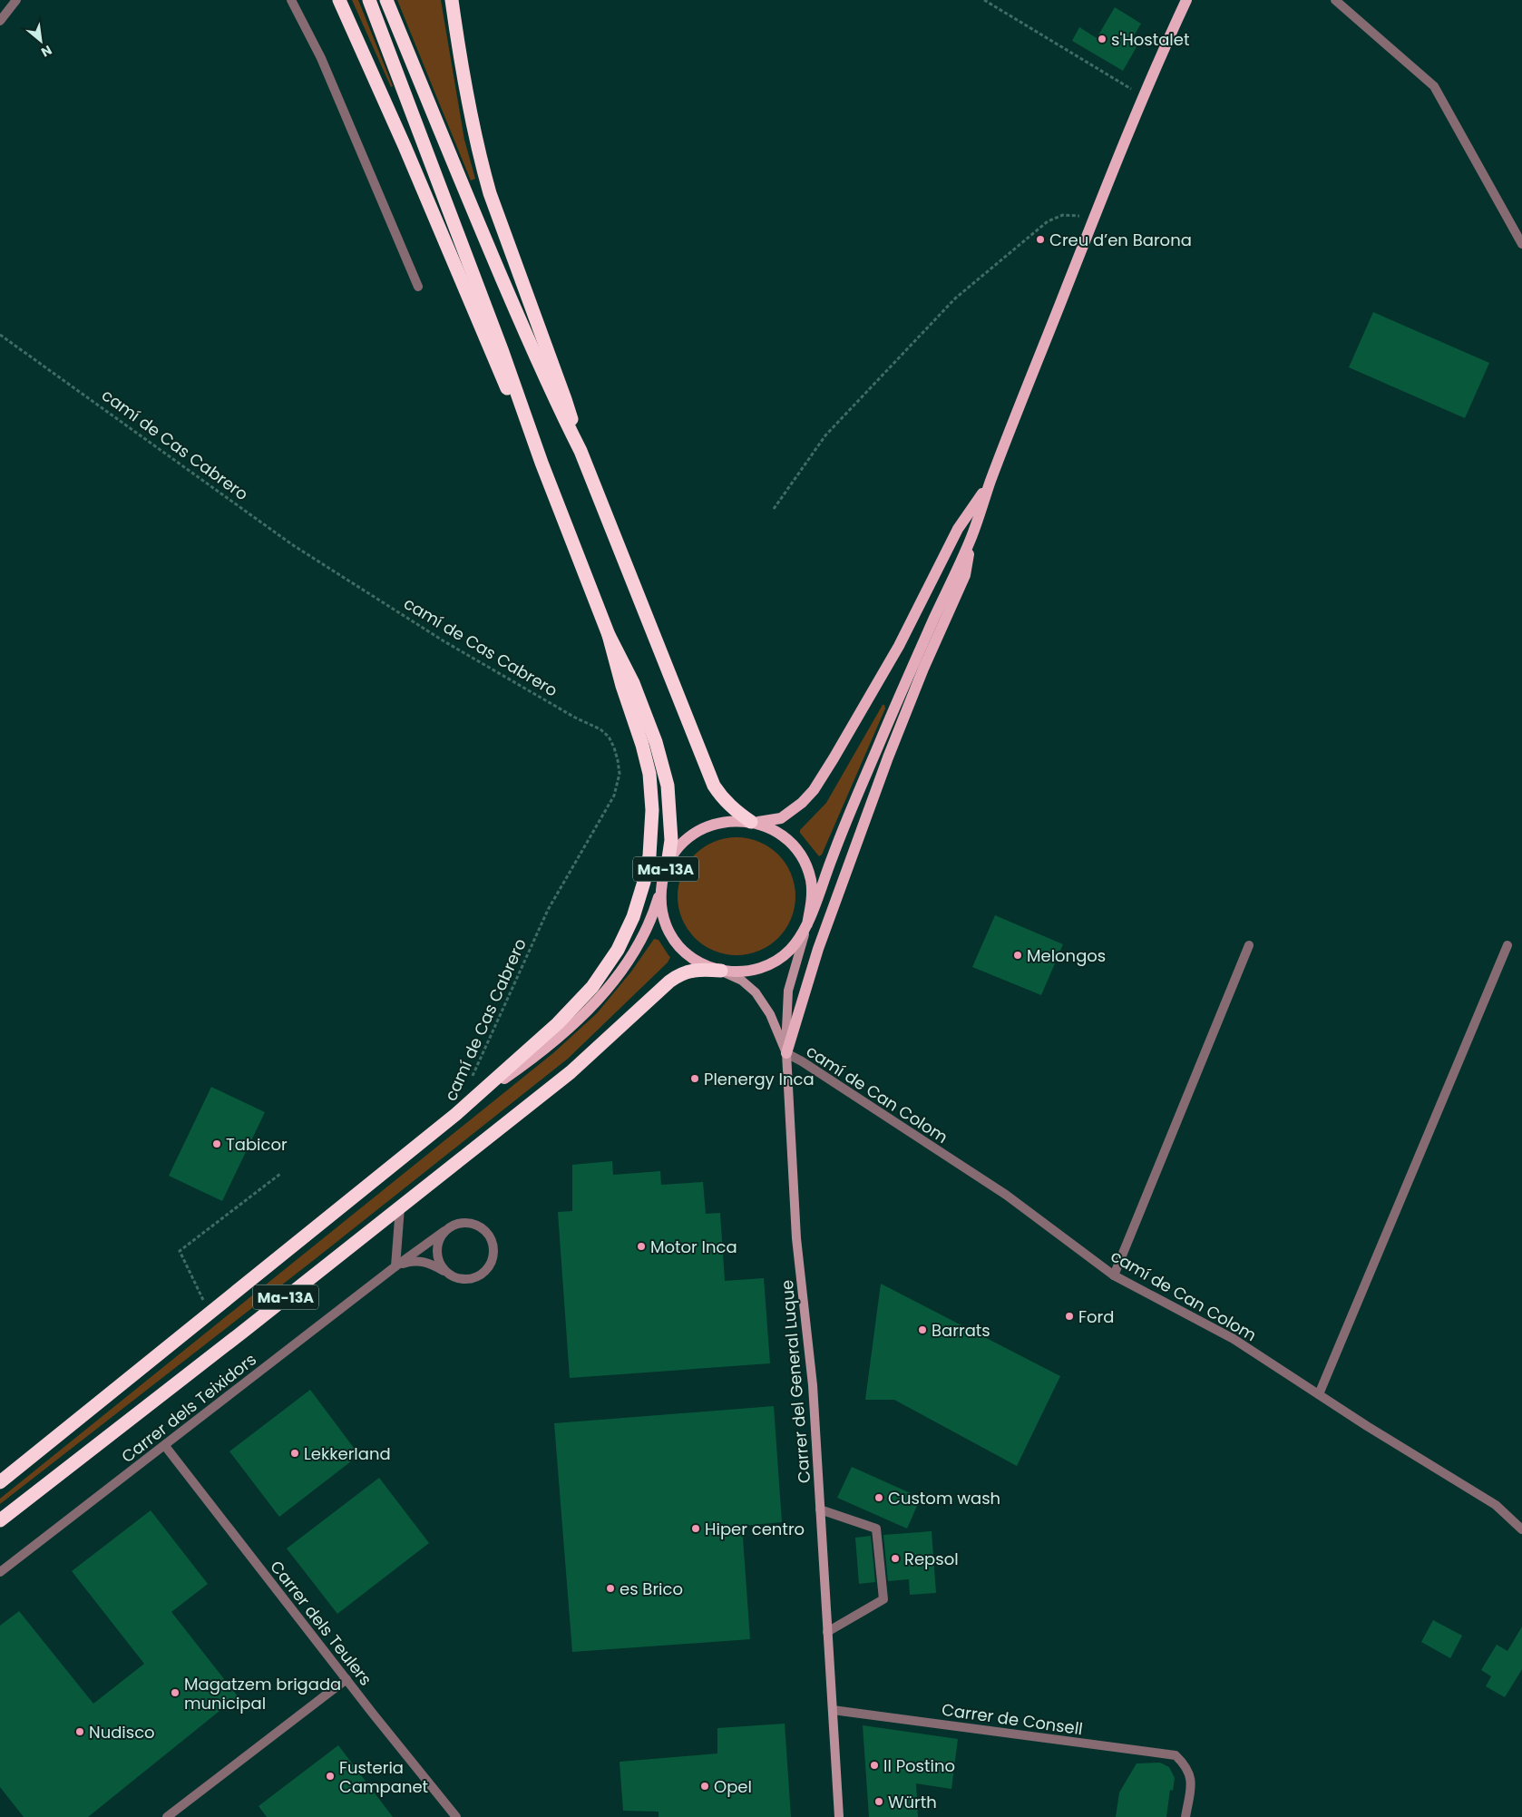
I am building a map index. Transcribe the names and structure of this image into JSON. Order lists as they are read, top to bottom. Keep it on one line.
{"streets":{"highway":["Ma-13A"],"main road":["Carrer del General Luque"],"street":["camí de Can Colom","Carrer dels Teixidors","Carrer dels Teulers","Carrer de Consell"],"path":["camí de Cas Cabrero"]},"crossings":[["Ma-13A","Carrer del General Luque"],["camí de Can Colom","Carrer del General Luque"],["Carrer del General Luque","Carrer de Consell"],["Carrer dels Teixidors","Carrer dels Teulers"]],"places":["s'Hostalet","Creu d’en Barona","Melongos","Plenergy Inca","Tabicor","Motor Inca","Ford","Barrats","Lekkerland","Custom wash","Hiper centro","Repsol","es Brico","Magatzem brigada municipal","Nudisco","Il Postino","Fusteria Campanet","Opel","Würth"],"north":"bottom right"}
